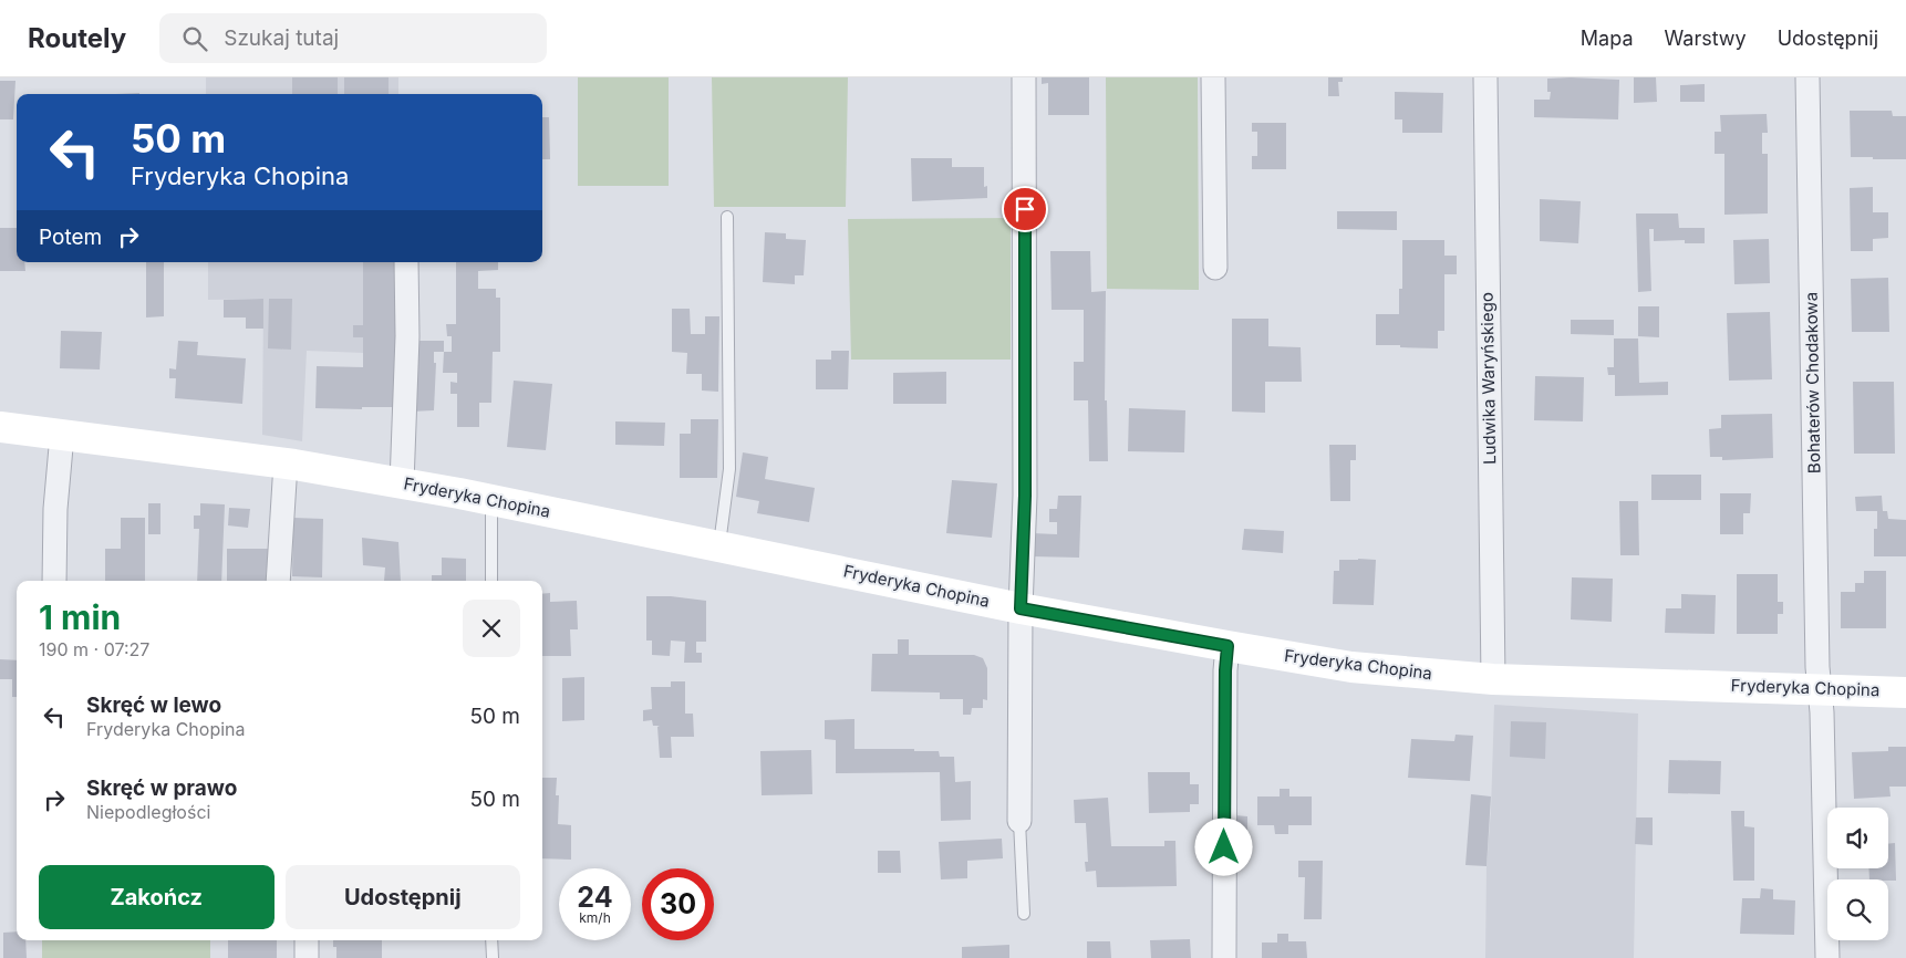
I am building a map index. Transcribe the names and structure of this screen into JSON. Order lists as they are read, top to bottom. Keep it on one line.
{"streets":{"main road":["Fryderyka Chopina"],"street":["Ludwika Waryńskiego","Bohaterów Chodakowa"]},"crossings":[["Ludwika Waryńskiego","Fryderyka Chopina"],["Bohaterów Chodakowa","Fryderyka Chopina"]],"page":{"header":"Routely","search":"Szukaj tutaj","nav":["Mapa","Warstwy","Udostępnij"],"turn":["50 m","Fryderyka Chopina"],"then":"Potem","heading":["1 min","190 m · 07:27"],"list":[{"name":"Skręć w lewo","note":"Fryderyka Chopina","value":"50 m"},{"name":"Skręć w prawo","note":"Niepodległości","value":"50 m"}],"buttons":["Zakończ","Udostępnij"],"speed":"24 km/h","limit":"30"}}
